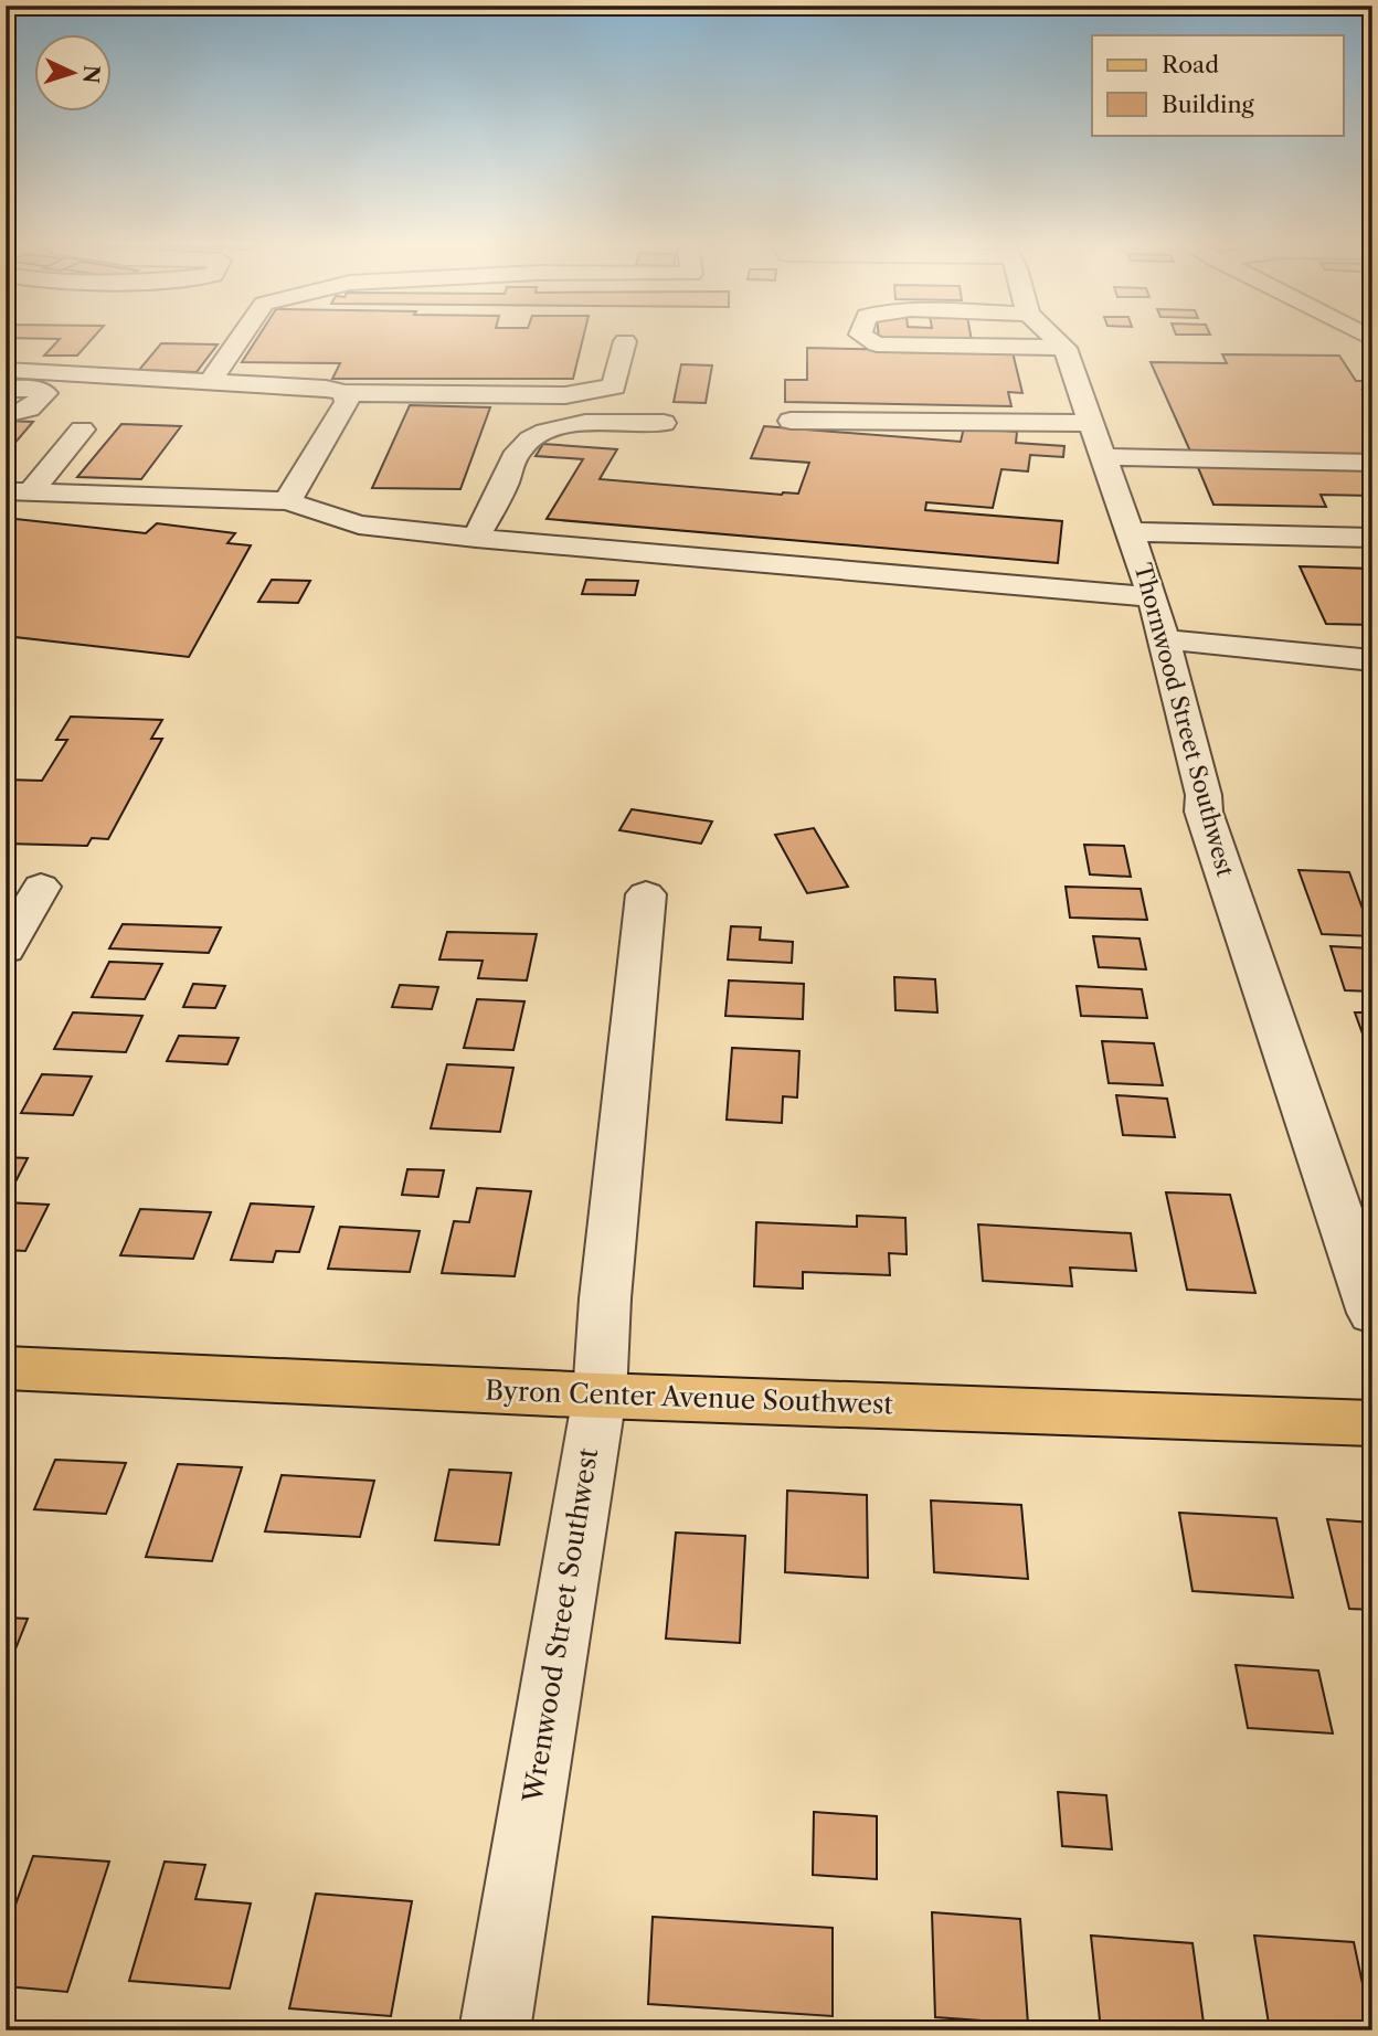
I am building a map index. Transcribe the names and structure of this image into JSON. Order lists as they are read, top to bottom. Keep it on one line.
{"streets":{"main road":["Byron Center Avenue Southwest"],"street":["Thornwood Street Southwest","Wrenwood Street Southwest"]},"crossings":[["Byron Center Avenue Southwest","Wrenwood Street Southwest"]],"legend":["Road","Building"],"north":"right"}
